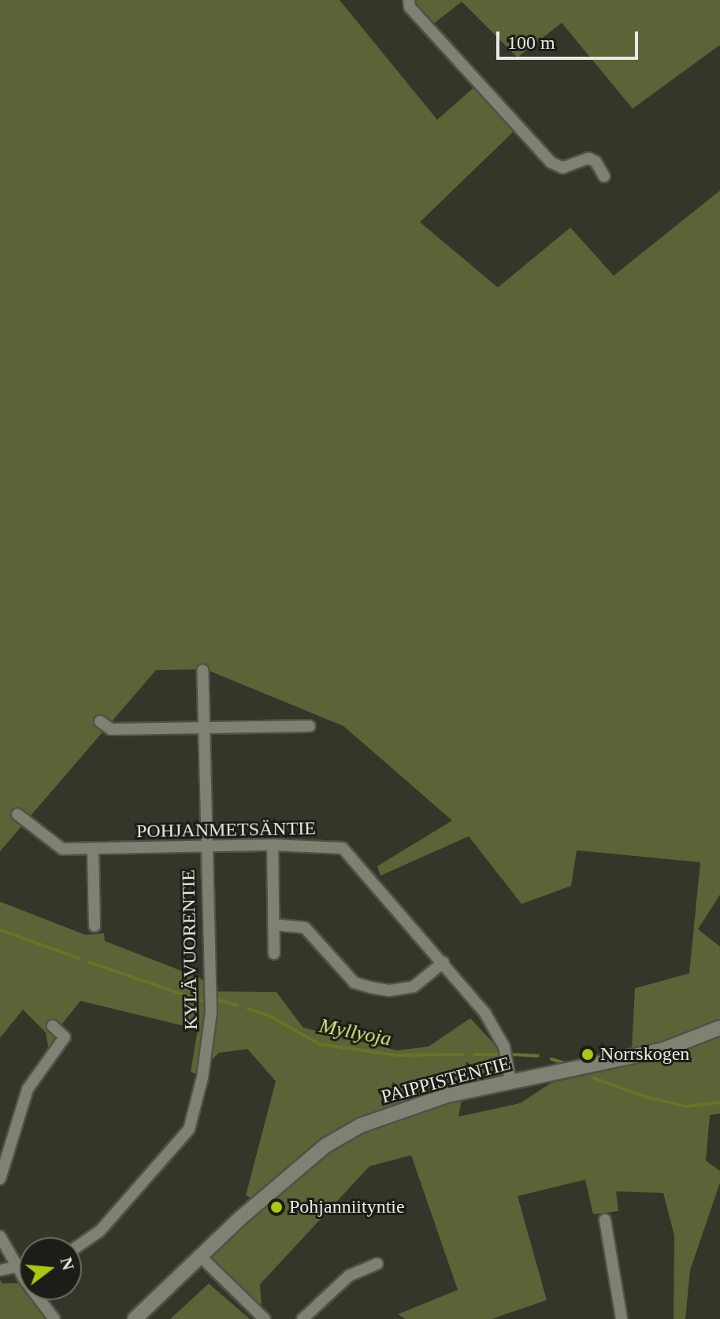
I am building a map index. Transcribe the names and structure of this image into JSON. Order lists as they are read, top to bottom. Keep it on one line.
{"streets":{"street":["POHJANMETSÄNTIE","KYLÄVUORENTIE","PAIPPISTENTIE"]},"crossings":[["POHJANMETSÄNTIE","KYLÄVUORENTIE"],["POHJANMETSÄNTIE","PAIPPISTENTIE"]],"water":["Myllyoja"],"places":["Norrskogen","Pohjanniityntie"],"scale_bar":"100 m","north":"right"}
